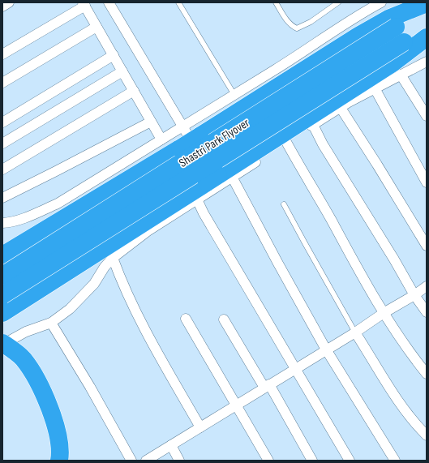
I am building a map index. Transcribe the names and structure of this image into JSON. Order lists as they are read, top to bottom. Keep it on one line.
{"streets":{"highway":["Shastri Park Flyover"]}}
